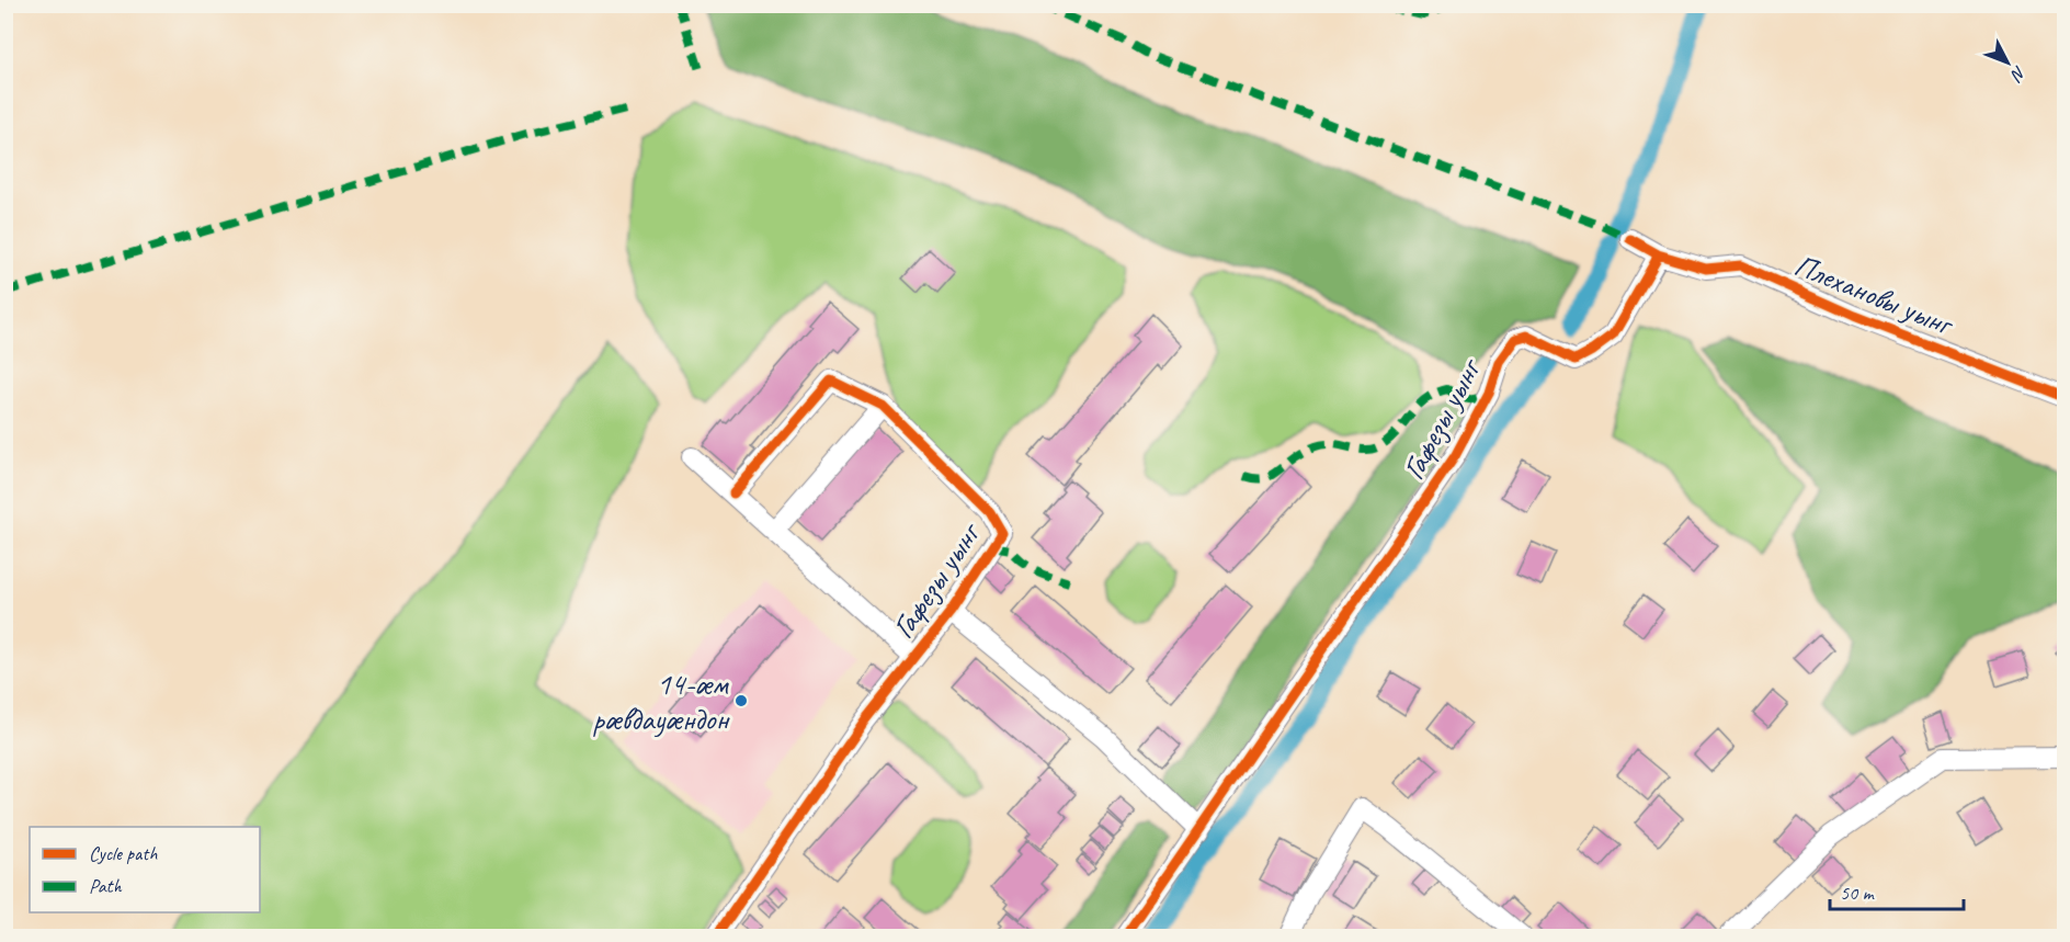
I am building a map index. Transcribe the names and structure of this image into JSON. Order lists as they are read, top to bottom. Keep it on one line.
{"streets":{"street":["Плехановы уынг","Гафезы уынг"]},"crossings":[["Плехановы уынг","Гафезы уынг"]],"places":["14-æм рӕвдауӕндон"],"legend":["Cycle path","Path"],"scale_bar":"50 m","north":"bottom right"}
